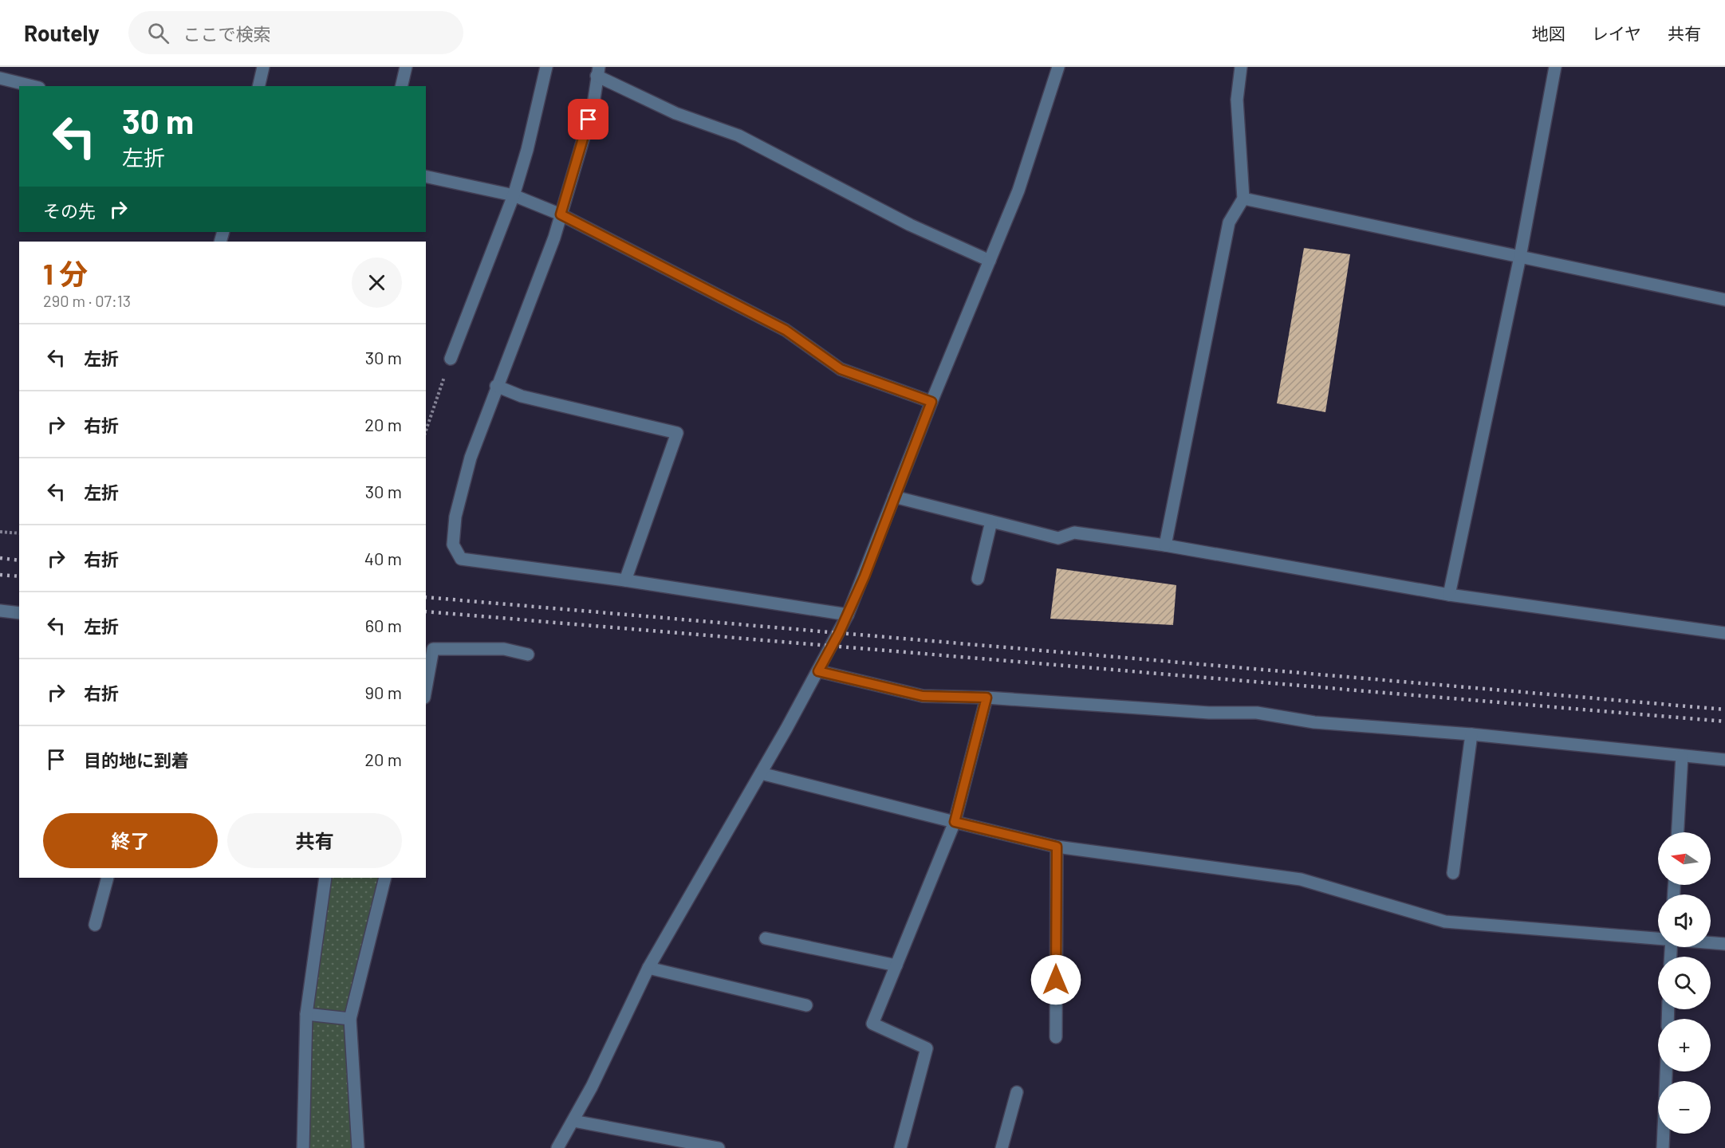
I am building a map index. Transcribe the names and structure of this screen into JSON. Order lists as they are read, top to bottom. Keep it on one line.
{"north":"left","page":{"header":"Routely","search":"ここで検索","nav":["地図","レイヤ","共有"],"turn":["30 m","左折"],"then":"その先","heading":["1 分","290 m · 07:13"],"list":[{"name":"左折","value":"30 m"},{"name":"右折","value":"20 m"},{"name":"左折","value":"30 m"},{"name":"右折","value":"40 m"},{"name":"左折","value":"60 m"},{"name":"右折","value":"90 m"},{"name":"目的地に到着","value":"20 m"}],"buttons":["終了","共有"],"map_buttons":["+","−"]}}
